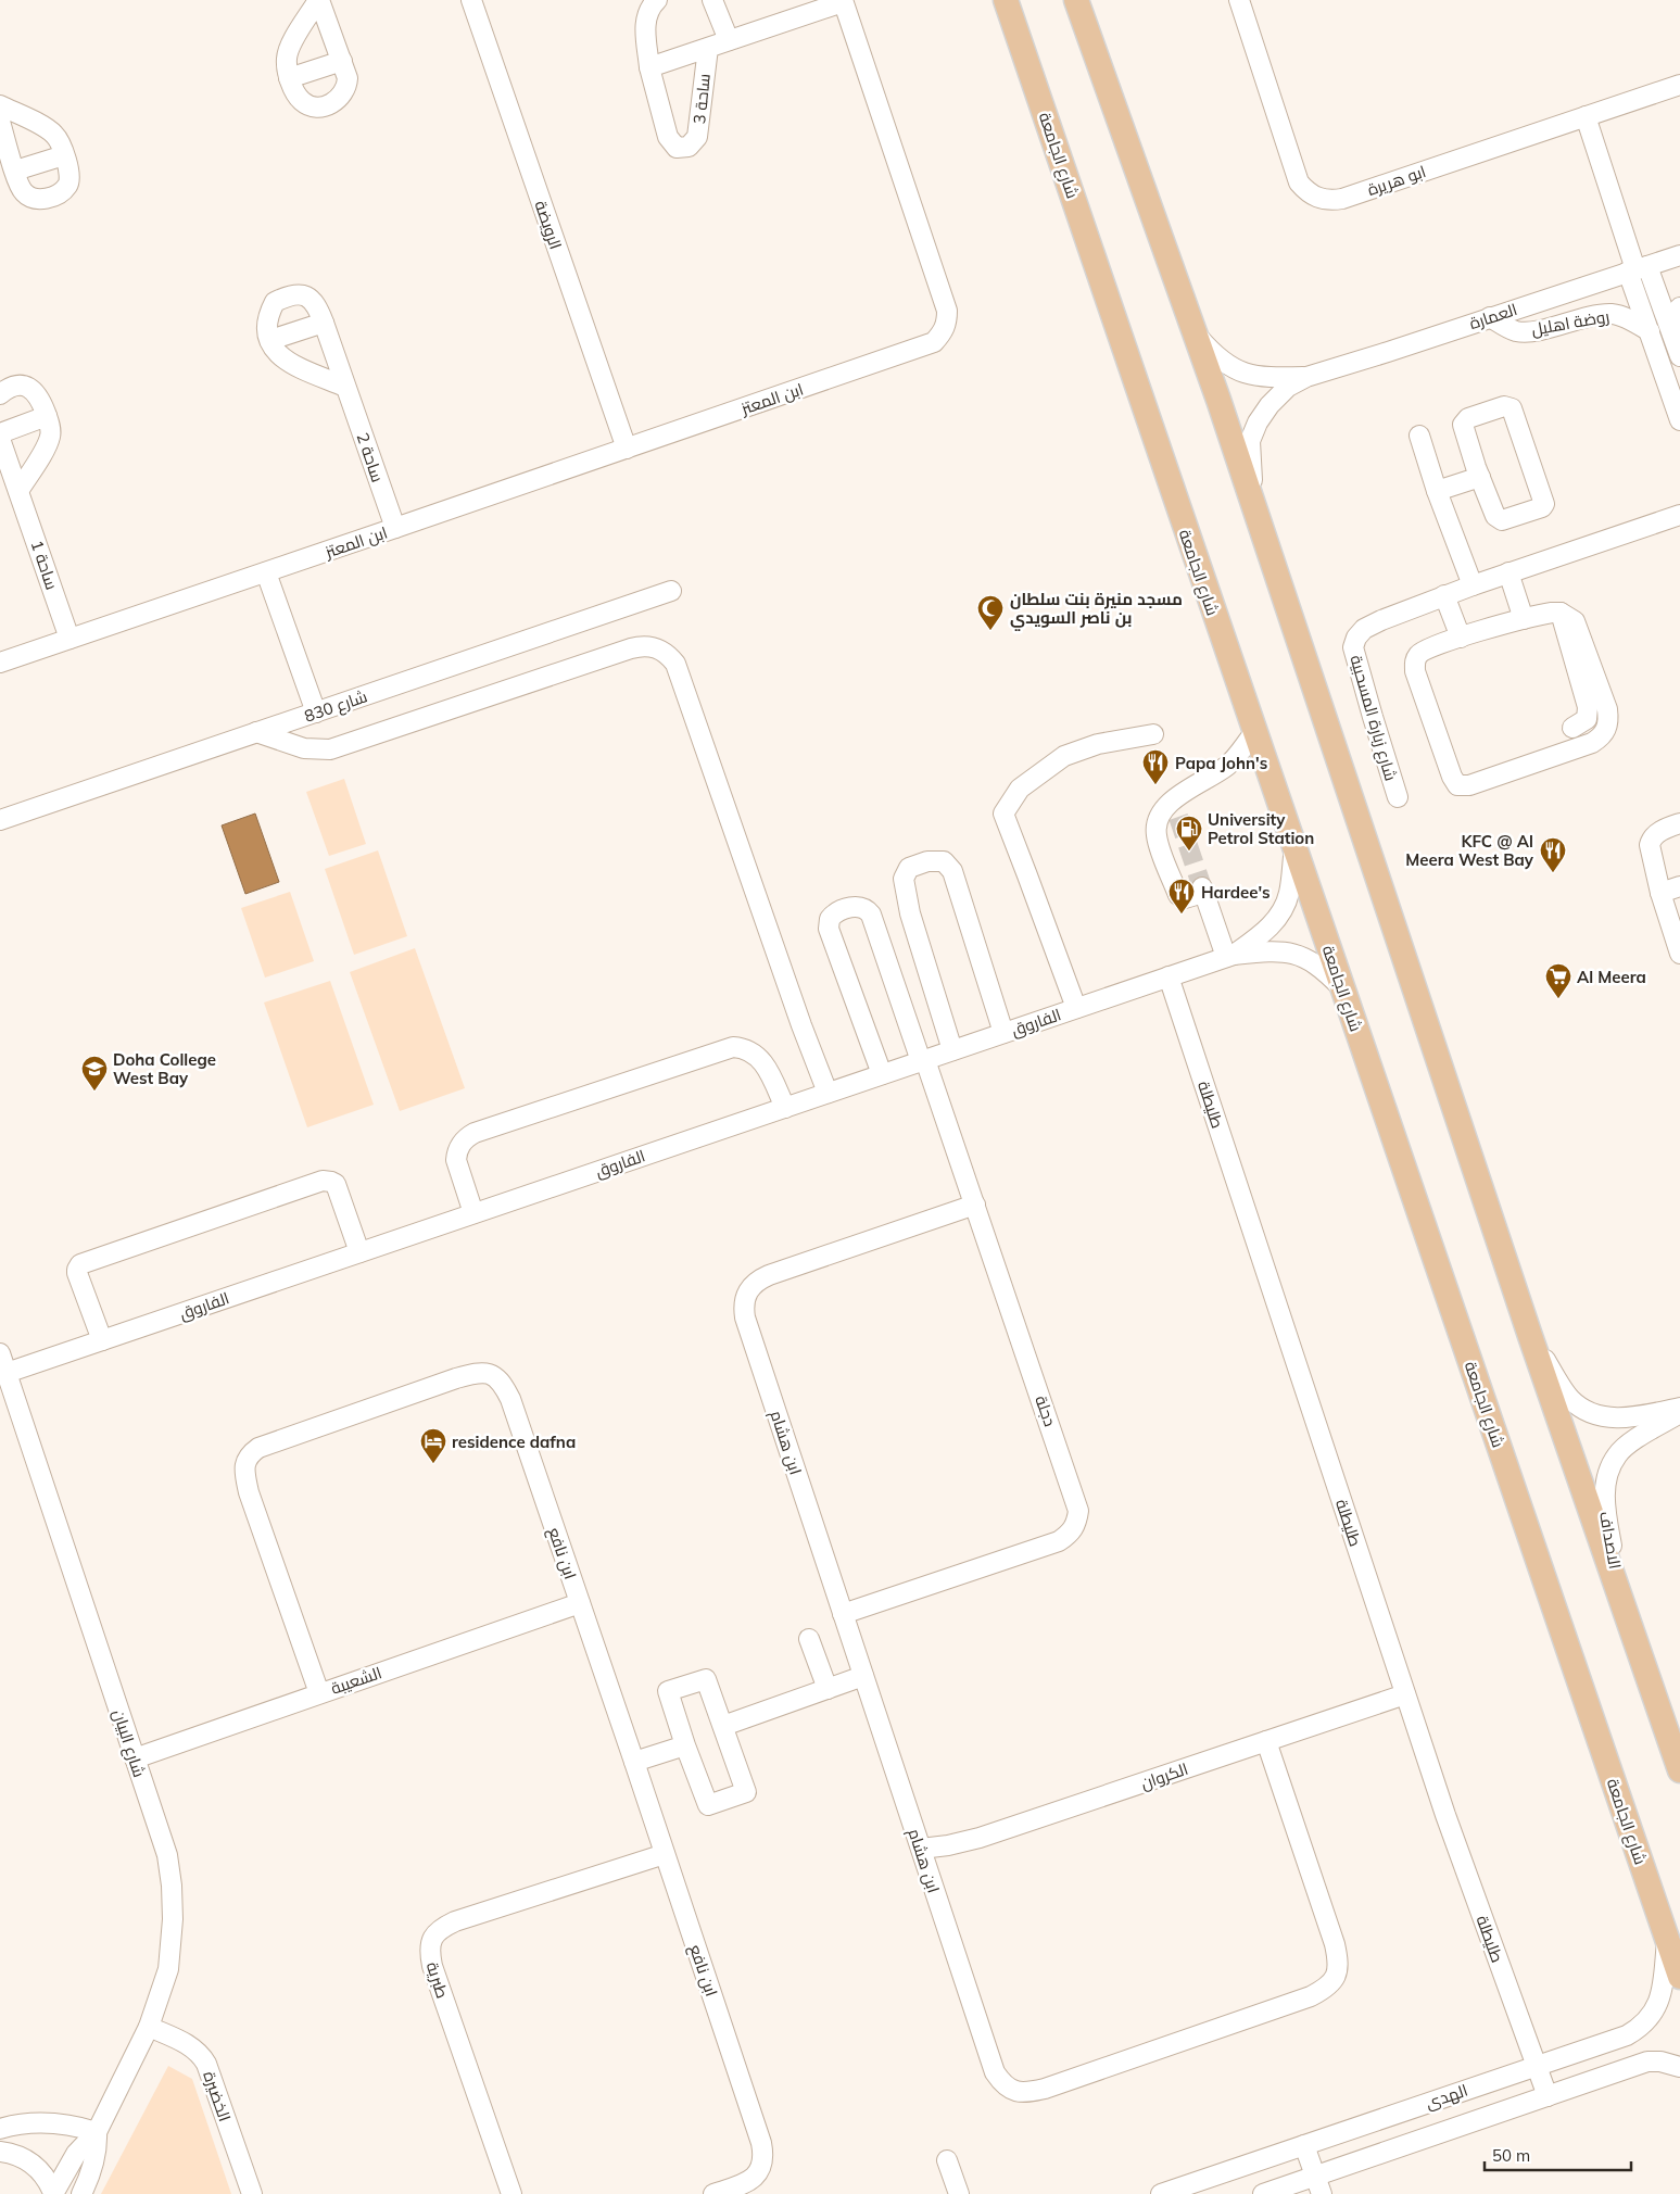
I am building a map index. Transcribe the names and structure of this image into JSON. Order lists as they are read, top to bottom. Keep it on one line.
{"streets":{"main road":["شارع الجامعة"],"street":["ساحة 3","ابو هريرة","الرويضة","العمارة","روضة اهليل","ابن المعتز","ساحة 2","ساحة 1","شارع 830","شارع زبارة المسحبية","الفاروق","طليطلة","دجلة","ابن هشام","الاصداف","ابن نافع","الشعيبة","شارع البيان","الكروان","طبرية","الخضيرة","الهدى"]},"crossings":[["ساحة 3","ابن المعتز"],["شارع الجامعة","الفاروق"],["شارع الجامعة","الهدى"],["الرويضة","ابن المعتز"],["العمارة","روضة اهليل"],["ابن المعتز","ساحة 2"],["ابن المعتز","ساحة 1"],["الفاروق","طليطلة"],["الفاروق","دجلة"],["الفاروق","شارع البيان"],["طليطلة","الكروان"],["طليطلة","الهدى"],["دجلة","ابن هشام"],["ابن هشام","الكروان"],["ابن نافع","الشعيبة"],["ابن نافع","طبرية"],["الشعيبة","شارع البيان"],["شارع البيان","الخضيرة"]],"places":{"mosque":["مسجد منيرة بنت سلطان بن ناصر السويدي"],"restaurant":["Papa John's","KFC @ Al Meera West Bay","Hardee's"],"fuel station":["University Petrol Station"],"supermarket":["Al Meera"],"school or university":["Doha College West Bay"],"hotel":["residence dafna"]},"scale_bar":"50 m"}
